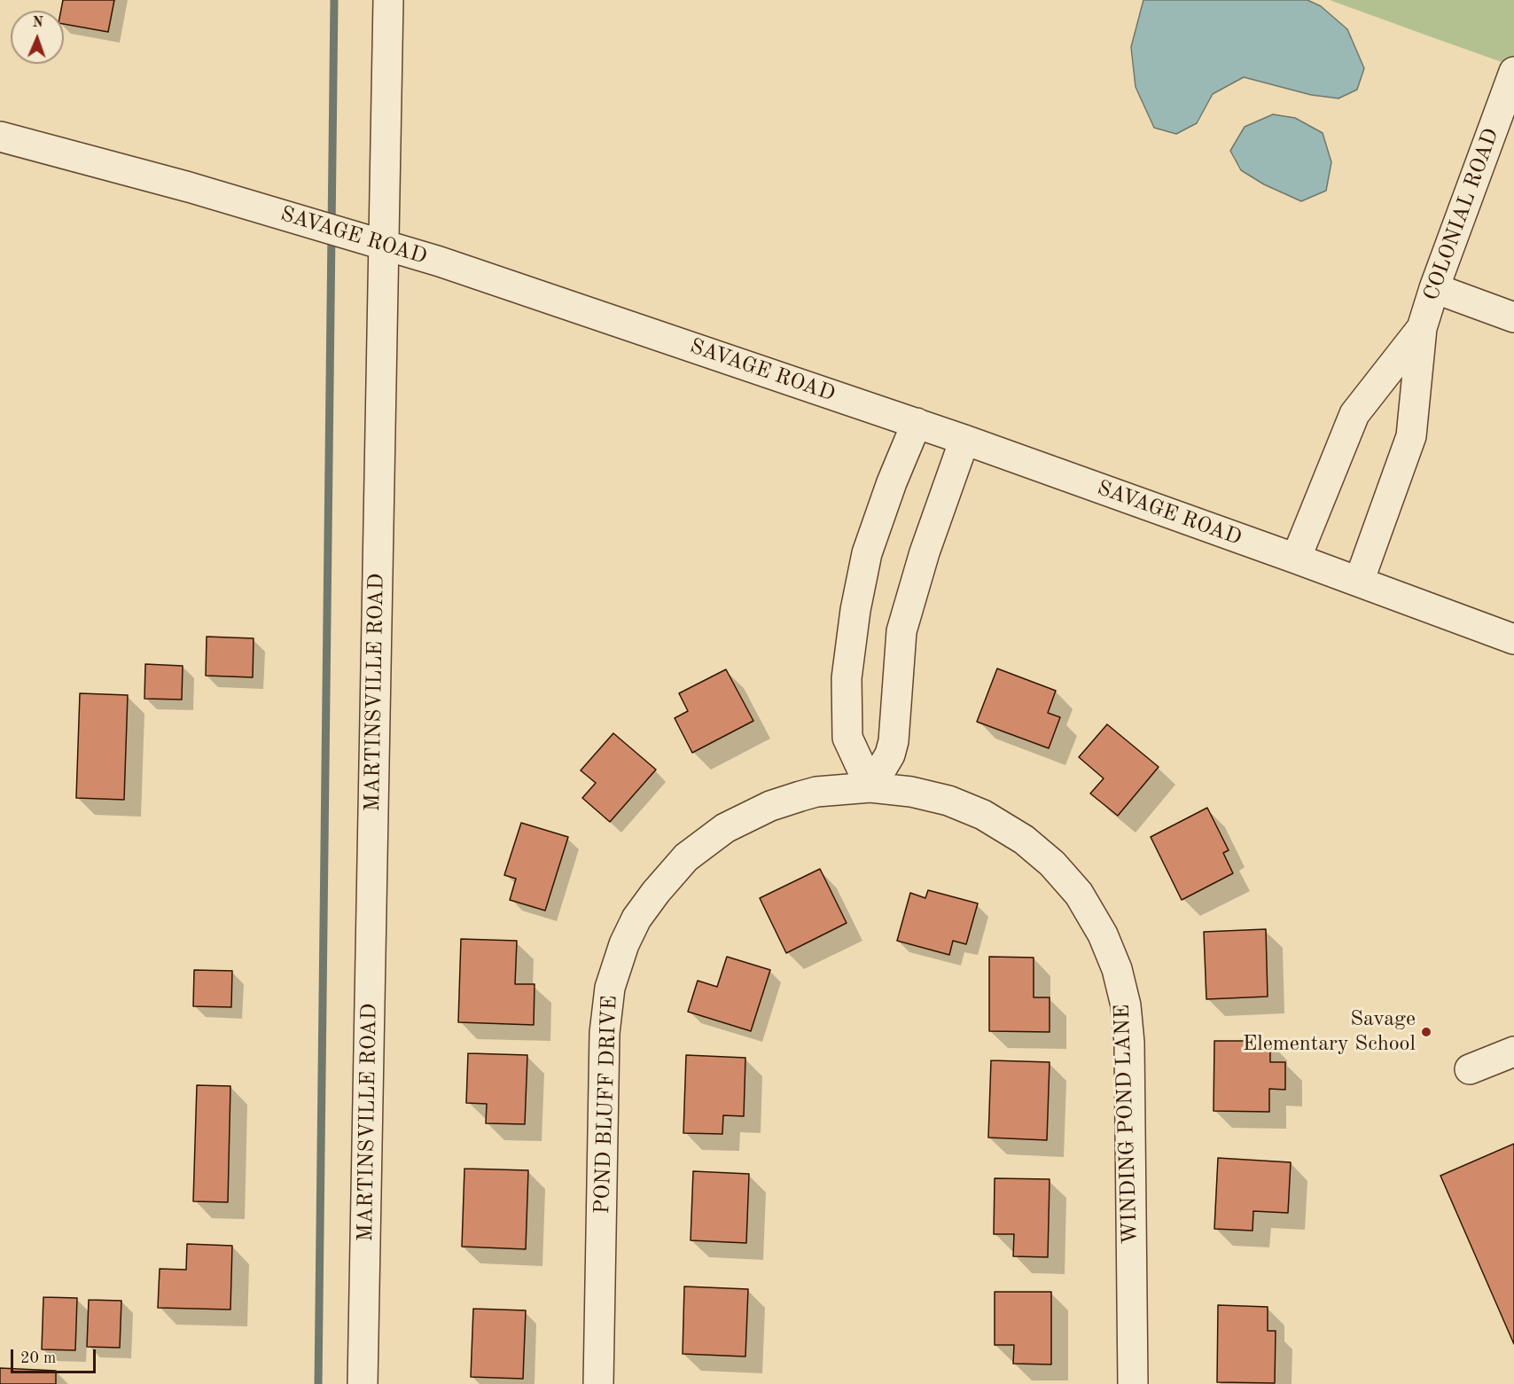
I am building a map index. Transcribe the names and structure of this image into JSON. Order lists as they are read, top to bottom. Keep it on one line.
{"streets":{"street":["COLONIAL ROAD","SAVAGE ROAD","MARTINSVILLE ROAD","POND BLUFF DRIVE","WINDING POND LANE"]},"crossings":[["COLONIAL ROAD","SAVAGE ROAD"],["SAVAGE ROAD","MARTINSVILLE ROAD"],["POND BLUFF DRIVE","WINDING POND LANE"]],"places":["Savage Elementary School"],"scale_bar":"20 m","north":"top"}
